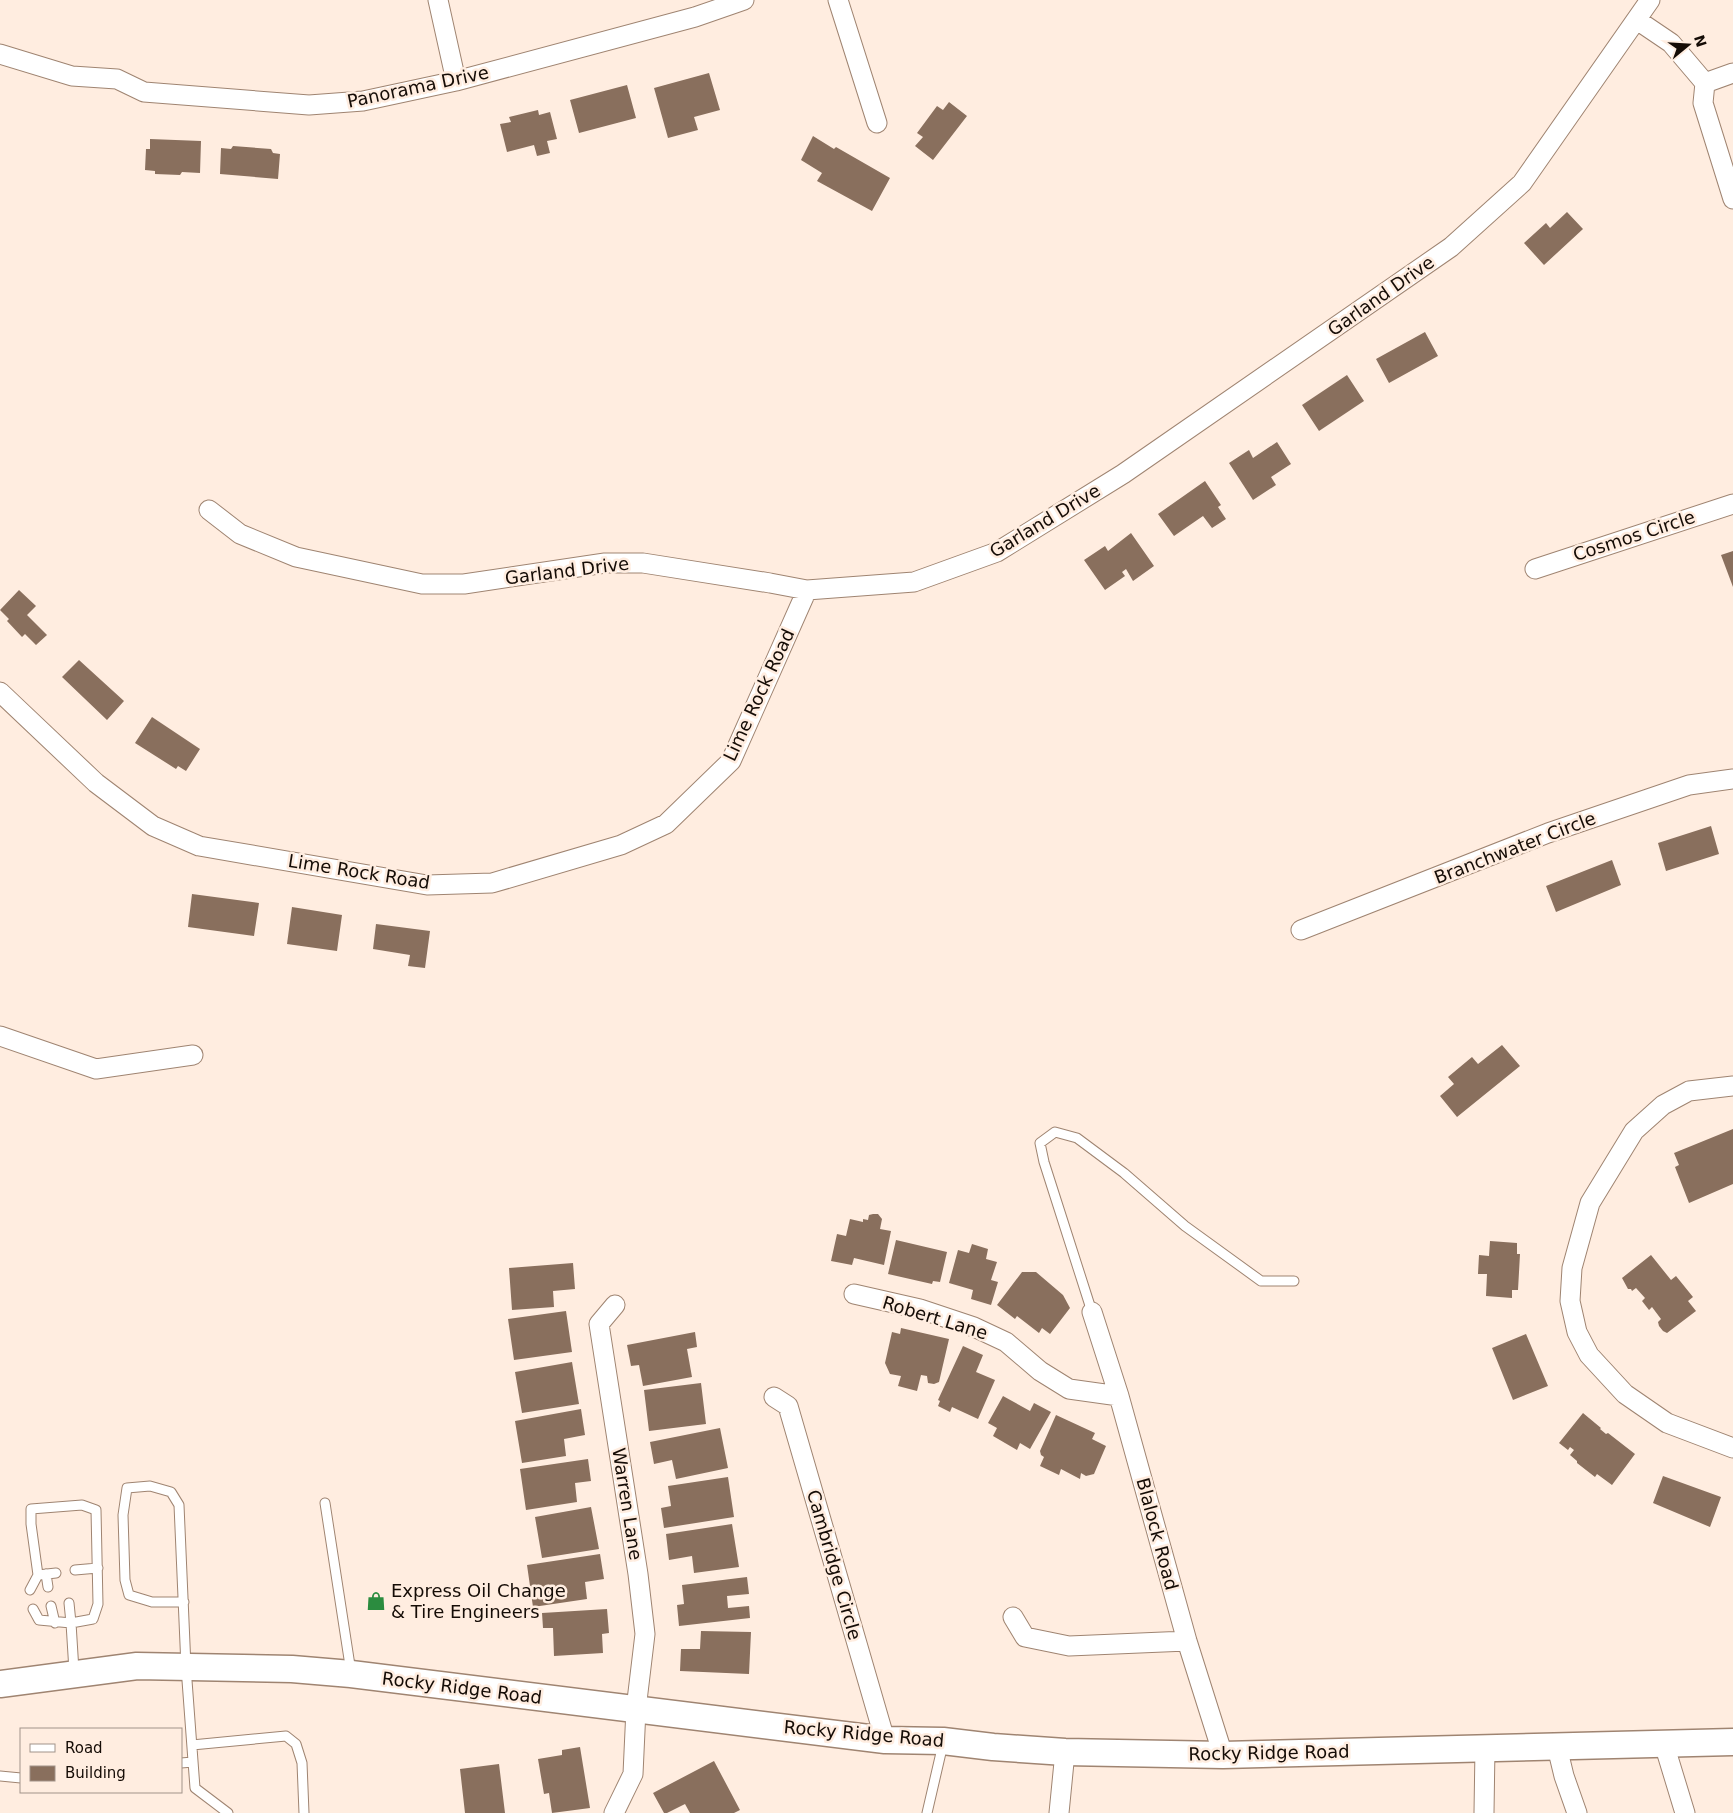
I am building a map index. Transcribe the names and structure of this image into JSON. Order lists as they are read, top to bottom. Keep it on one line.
{"streets":{"main road":["Rocky Ridge Road"],"street":["Panorama Drive","Garland Drive","Cosmos Circle","Lime Rock Road","Branchwater Circle","Robert Lane","Warren Lane","Blalock Road","Cambridge Circle"]},"crossings":[["Garland Drive","Lime Rock Road"],["Robert Lane","Blalock Road"],["Warren Lane","Rocky Ridge Road"],["Blalock Road","Rocky Ridge Road"],["Cambridge Circle","Rocky Ridge Road"]],"places":{"shop":["Express Oil Change & Tire Engineers"]},"legend":["Road","Building"],"north":"right"}
